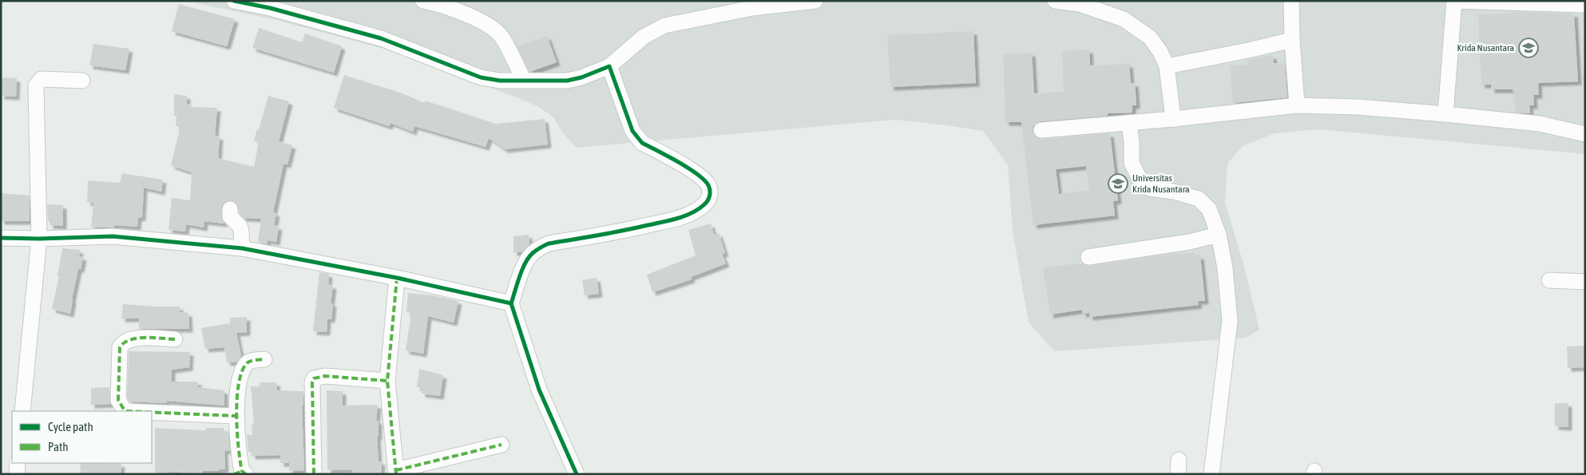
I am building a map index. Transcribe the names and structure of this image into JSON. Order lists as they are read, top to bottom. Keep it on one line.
{"places":{"school or university":["Krida Nusantara","Universitas Krida Nusantara"]},"legend":["Cycle path","Path"]}
